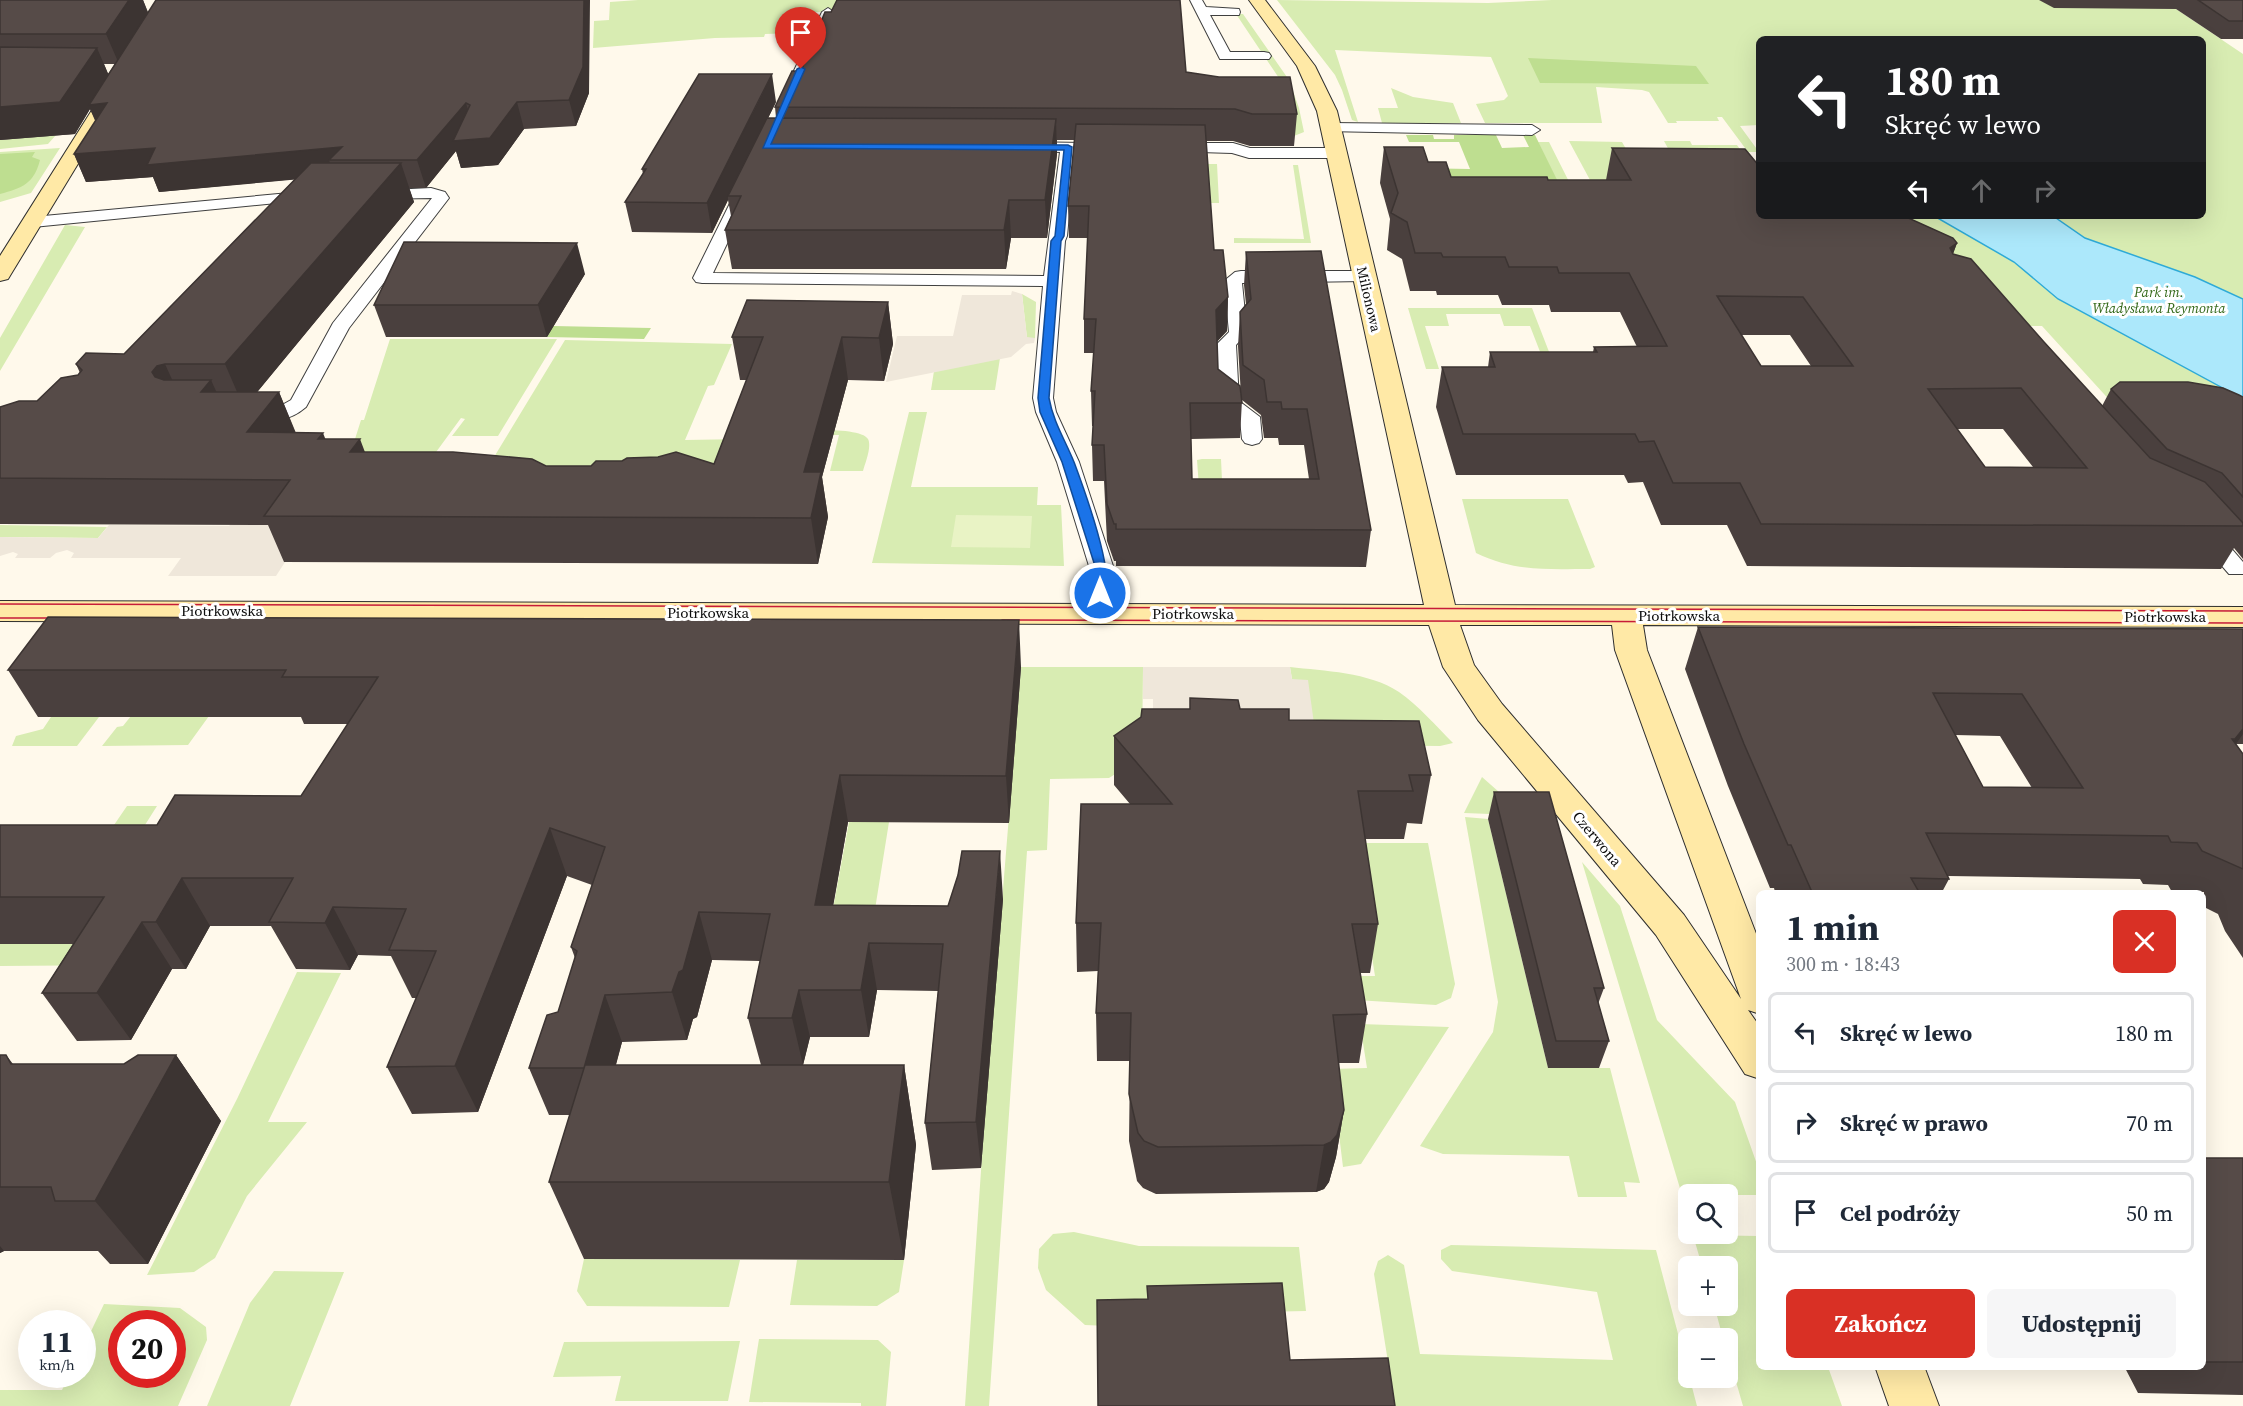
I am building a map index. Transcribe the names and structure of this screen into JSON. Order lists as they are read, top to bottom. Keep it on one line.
{"streets":{"street":["Milionowa","Piotrkowska","Czerwona"]},"crossings":[["Milionowa","Piotrkowska"],["Milionowa","Czerwona"],["Piotrkowska","Czerwona"]],"parks":["Park im. Władysława Reymonta"],"page":{"turn":["180 m","Skręć w lewo"],"heading":["1 min","300 m · 18:43"],"list":[{"name":"Skręć w lewo","value":"180 m"},{"name":"Skręć w prawo","value":"70 m"},{"name":"Cel podróży","value":"50 m"}],"map_buttons":["+","−"],"buttons":["Zakończ","Udostępnij"],"speed":"11 km/h","limit":"20"}}
